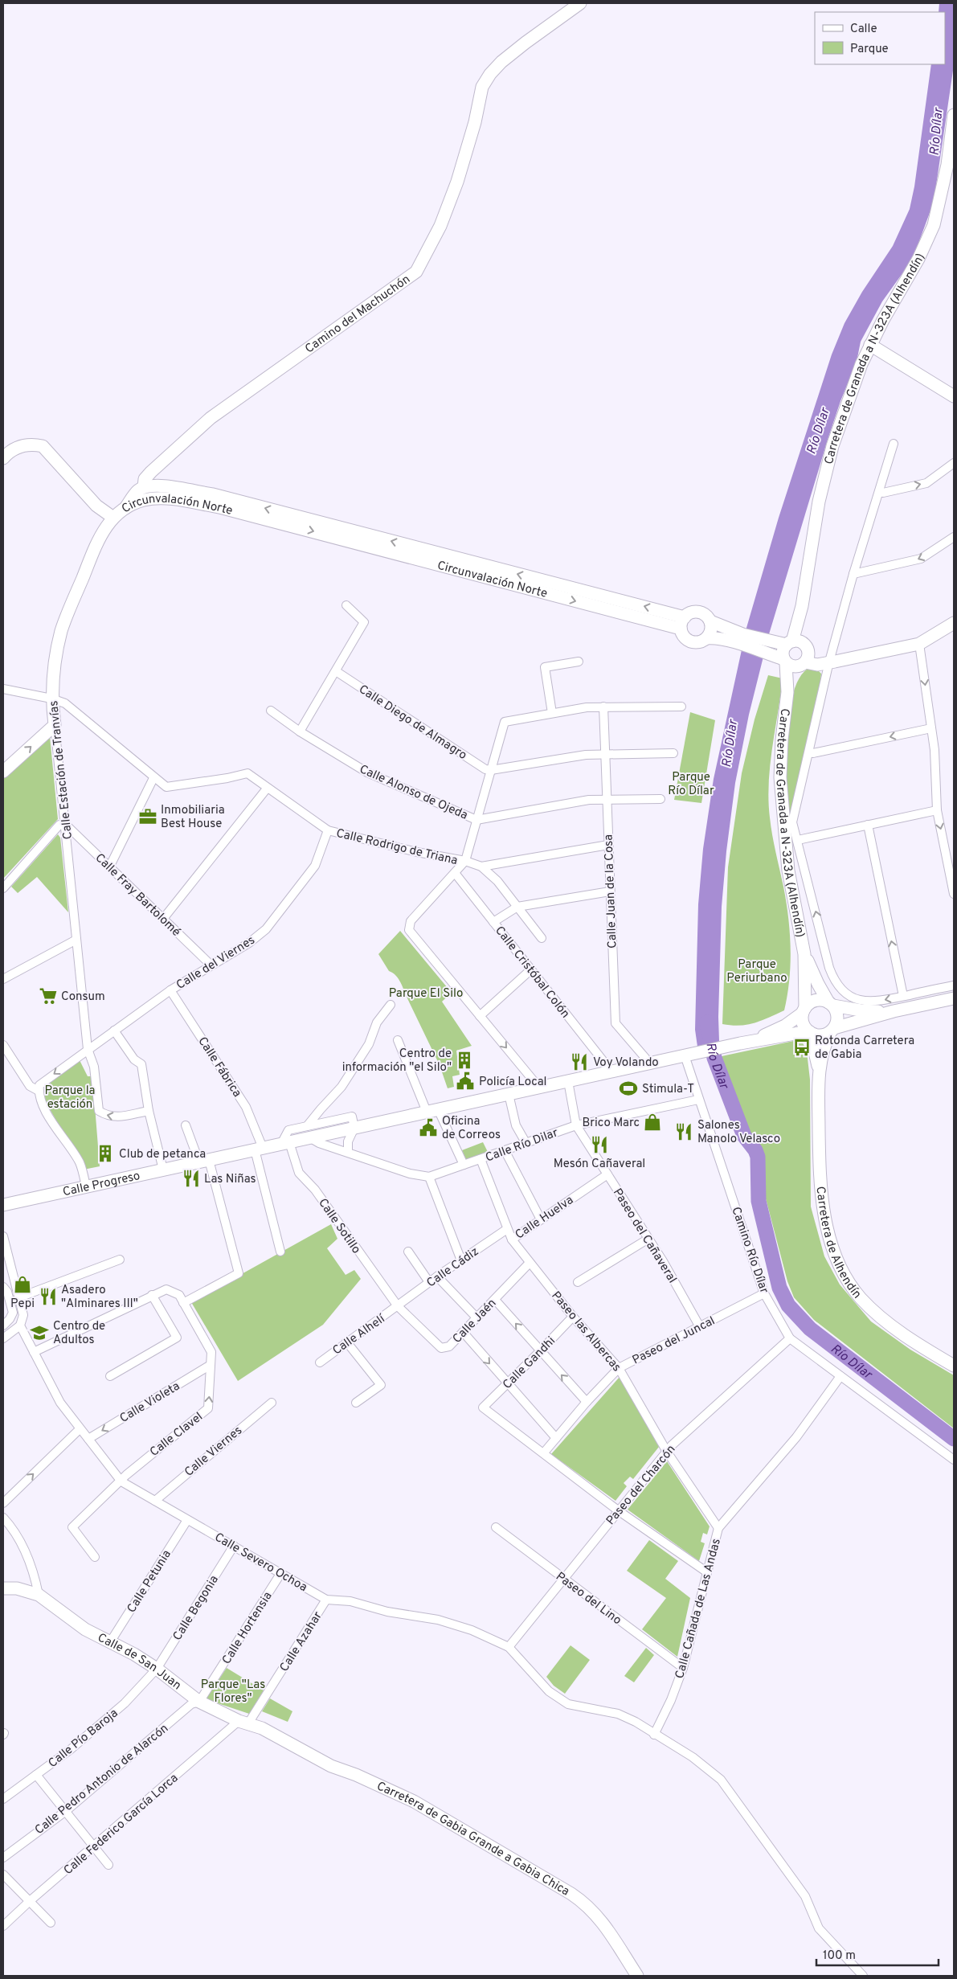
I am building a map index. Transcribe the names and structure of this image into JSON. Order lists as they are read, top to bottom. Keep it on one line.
{"streets":{"street":["Camino del Machuchón","Carretera de Granada a N-323A (Alhendín)","Circunvalación Norte","Calle Diego de Almagro","Calle Estación de Tranvías","Calle Alonso de Ojeda","Calle Rodrigo de Triana","Calle Juan de la Cosa","Calle Fray Bartolomé","Calle del Viernes","Calle Cristóbal Colón","Calle Fábrica","Calle Río Dilar","Calle Progreso","Calle Huelva","Calle Sotillo","Paseo del Cañaveral","Carretera de Alhendín","Camino Río Dílar","Calle Cádiz","Calle Jaén","Paseo las Albercas","Calle Alhelí","Paseo del Juncal","Calle Gandhi","Calle Violeta","Calle Clavel","Calle Viernes","Paseo del Charcón","Calle Severo Ochoa","Calle Petunia","Paseo del Lino","Calle Begonia","Calle Cañada de Las Andas","Calle Hortensia","Calle Azahar","Calle de San Juan","Calle Pío Baroja","Calle Pedro Antonio de Alarcón","Calle Federico García Lorca","Carretera de Gabia Grande a Gabia Chica"]},"crossings":[["Camino del Machuchón","Circunvalación Norte"],["Circunvalación Norte","Calle Estación de Tranvías"],["Calle Estación de Tranvías","Calle Rodrigo de Triana"],["Calle Estación de Tranvías","Calle Fray Bartolomé"],["Calle Estación de Tranvías","Calle del Viernes"],["Calle Rodrigo de Triana","Calle del Viernes"],["Calle Juan de la Cosa","Calle Progreso"],["Calle Fray Bartolomé","Calle del Viernes"],["Calle del Viernes","Calle Fábrica"],["Calle Cristóbal Colón","Calle Progreso"],["Calle Fábrica","Calle Progreso"],["Calle Río Dilar","Calle Progreso"],["Calle Río Dilar","Calle Huelva"],["Calle Río Dilar","Paseo del Cañaveral"],["Calle Río Dilar","Camino Río Dílar"],["Calle Progreso","Calle Sotillo"],["Calle Progreso","Camino Río Dílar"],["Calle Huelva","Paseo del Cañaveral"],["Calle Huelva","Calle Cádiz"],["Calle Huelva","Paseo las Albercas"],["Calle Sotillo","Calle Cádiz"],["Calle Sotillo","Calle Jaén"],["Calle Sotillo","Calle Alhelí"],["Paseo del Cañaveral","Paseo del Juncal"],["Camino Río Dílar","Paseo del Juncal"],["Camino Río Dílar","Paseo del Charcón"],["Camino Río Dílar","Calle Cañada de Las Andas"],["Calle Cádiz","Calle Jaén"],["Calle Cádiz","Calle Alhelí"],["Calle Jaén","Paseo las Albercas"],["Calle Jaén","Calle Alhelí"],["Paseo las Albercas","Paseo del Juncal"],["Paseo las Albercas","Calle Gandhi"],["Paseo las Albercas","Paseo del Charcón"],["Paseo las Albercas","Calle Cañada de Las Andas"],["Paseo del Juncal","Calle Gandhi"],["Calle Violeta","Calle Clavel"],["Calle Violeta","Calle Severo Ochoa"],["Calle Clavel","Calle Severo Ochoa"],["Calle Viernes","Calle Severo Ochoa"],["Paseo del Charcón","Calle Severo Ochoa"],["Paseo del Charcón","Paseo del Lino"],["Calle Severo Ochoa","Calle Petunia"],["Calle Severo Ochoa","Calle Begonia"],["Calle Severo Ochoa","Calle Cañada de Las Andas"],["Calle Severo Ochoa","Calle Hortensia"],["Calle Severo Ochoa","Calle Azahar"],["Calle Petunia","Calle de San Juan"],["Paseo del Lino","Calle Cañada de Las Andas"],["Calle Begonia","Calle de San Juan"],["Calle Begonia","Calle Pío Baroja"],["Calle Hortensia","Calle de San Juan"],["Calle Hortensia","Calle Pedro Antonio de Alarcón"],["Calle Azahar","Calle de San Juan"],["Calle Azahar","Calle Federico García Lorca"],["Calle de San Juan","Calle Pío Baroja"],["Calle de San Juan","Calle Pedro Antonio de Alarcón"],["Calle de San Juan","Calle Federico García Lorca"],["Calle de San Juan","Carretera de Gabia Grande a Gabia Chica"]],"one_way":["Calle Violeta","Calle Clavel"],"water":["Río Dílar"],"parks":["Parque Río Dílar","Parque Periurbano","Parque El Silo","Parque la estación","Parque \"Las Flores\""],"places":{"office":["Inmobiliaria Best House"],"supermarket":["Consum"],"bus stop":["Rotonda Carretera de Gabia"],"building":["Centro de información \"el Silo\"","Club de petanca"],"restaurant":["Voy Volando","Salones Manolo Velasco","Mesón Cañaveral","Las Niñas","Asadero \"Alminares III\""],"public building":["Policía Local","Oficina de Correos"],"sports":["Stimula-T"],"shop":["Brico Marc","Pepi"],"school or university":["Centro de Adultos"]},"legend":["Calle","Parque"],"scale_bar":"100 m"}
